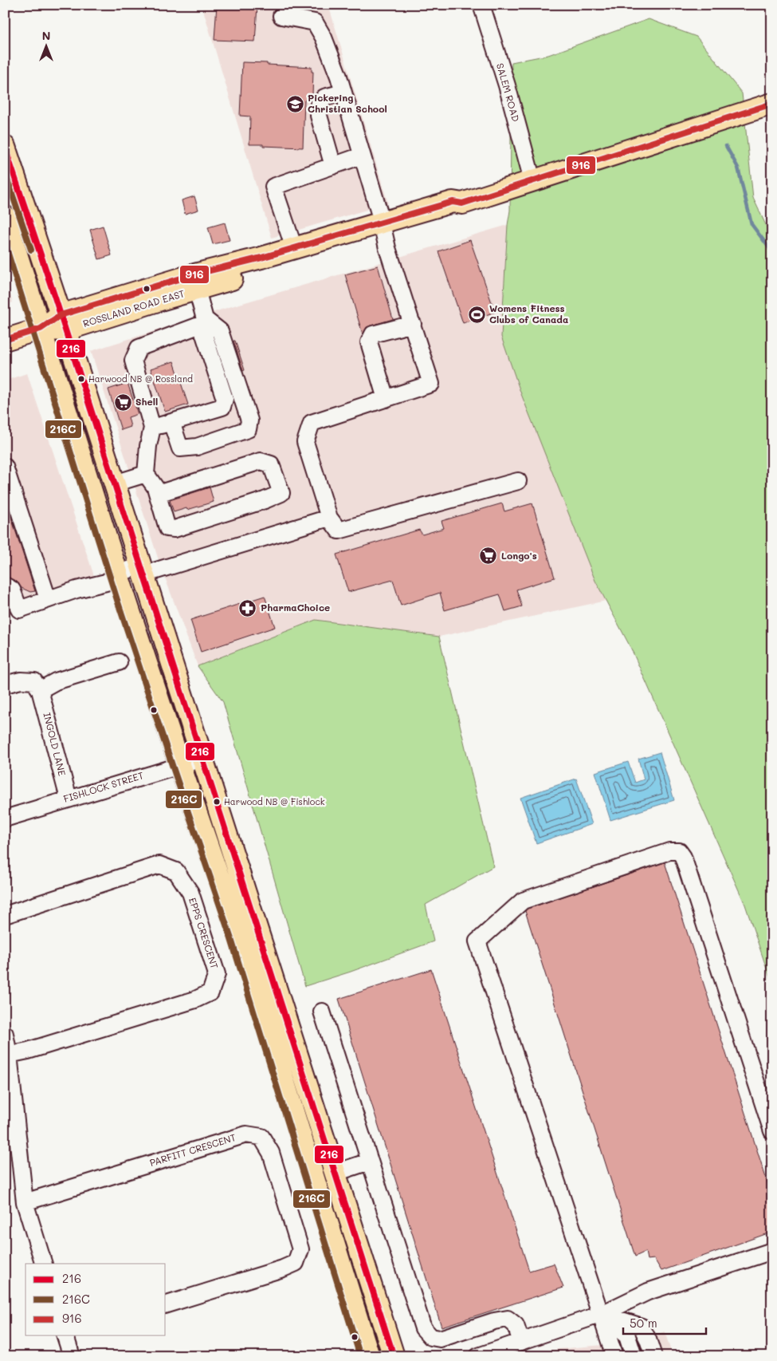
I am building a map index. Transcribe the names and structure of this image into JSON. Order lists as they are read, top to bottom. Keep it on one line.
{"streets":{"main road":["ROSSLAND ROAD EAST"],"street":["SALEM ROAD","INGOLD LANE","FISHLOCK STREET","EPPS CRESCENT","PARFITT CRESCENT"]},"crossings":[["SALEM ROAD","ROSSLAND ROAD EAST"],["INGOLD LANE","FISHLOCK STREET"]],"places":{"school or university":["Pickering Christian School"],"sports":["Womens Fitness Clubs of Canada"],"other":["Harwood NB @ Rossland","Harwood NB @ Fishlock"],"supermarket":["Shell","Longo's"],"pharmacy":["PharmaChoice"]},"lines":["transit line 916","transit line 216","transit line 216C"],"legend":["216","216C","916"],"scale_bar":"50 m","north":"top"}
